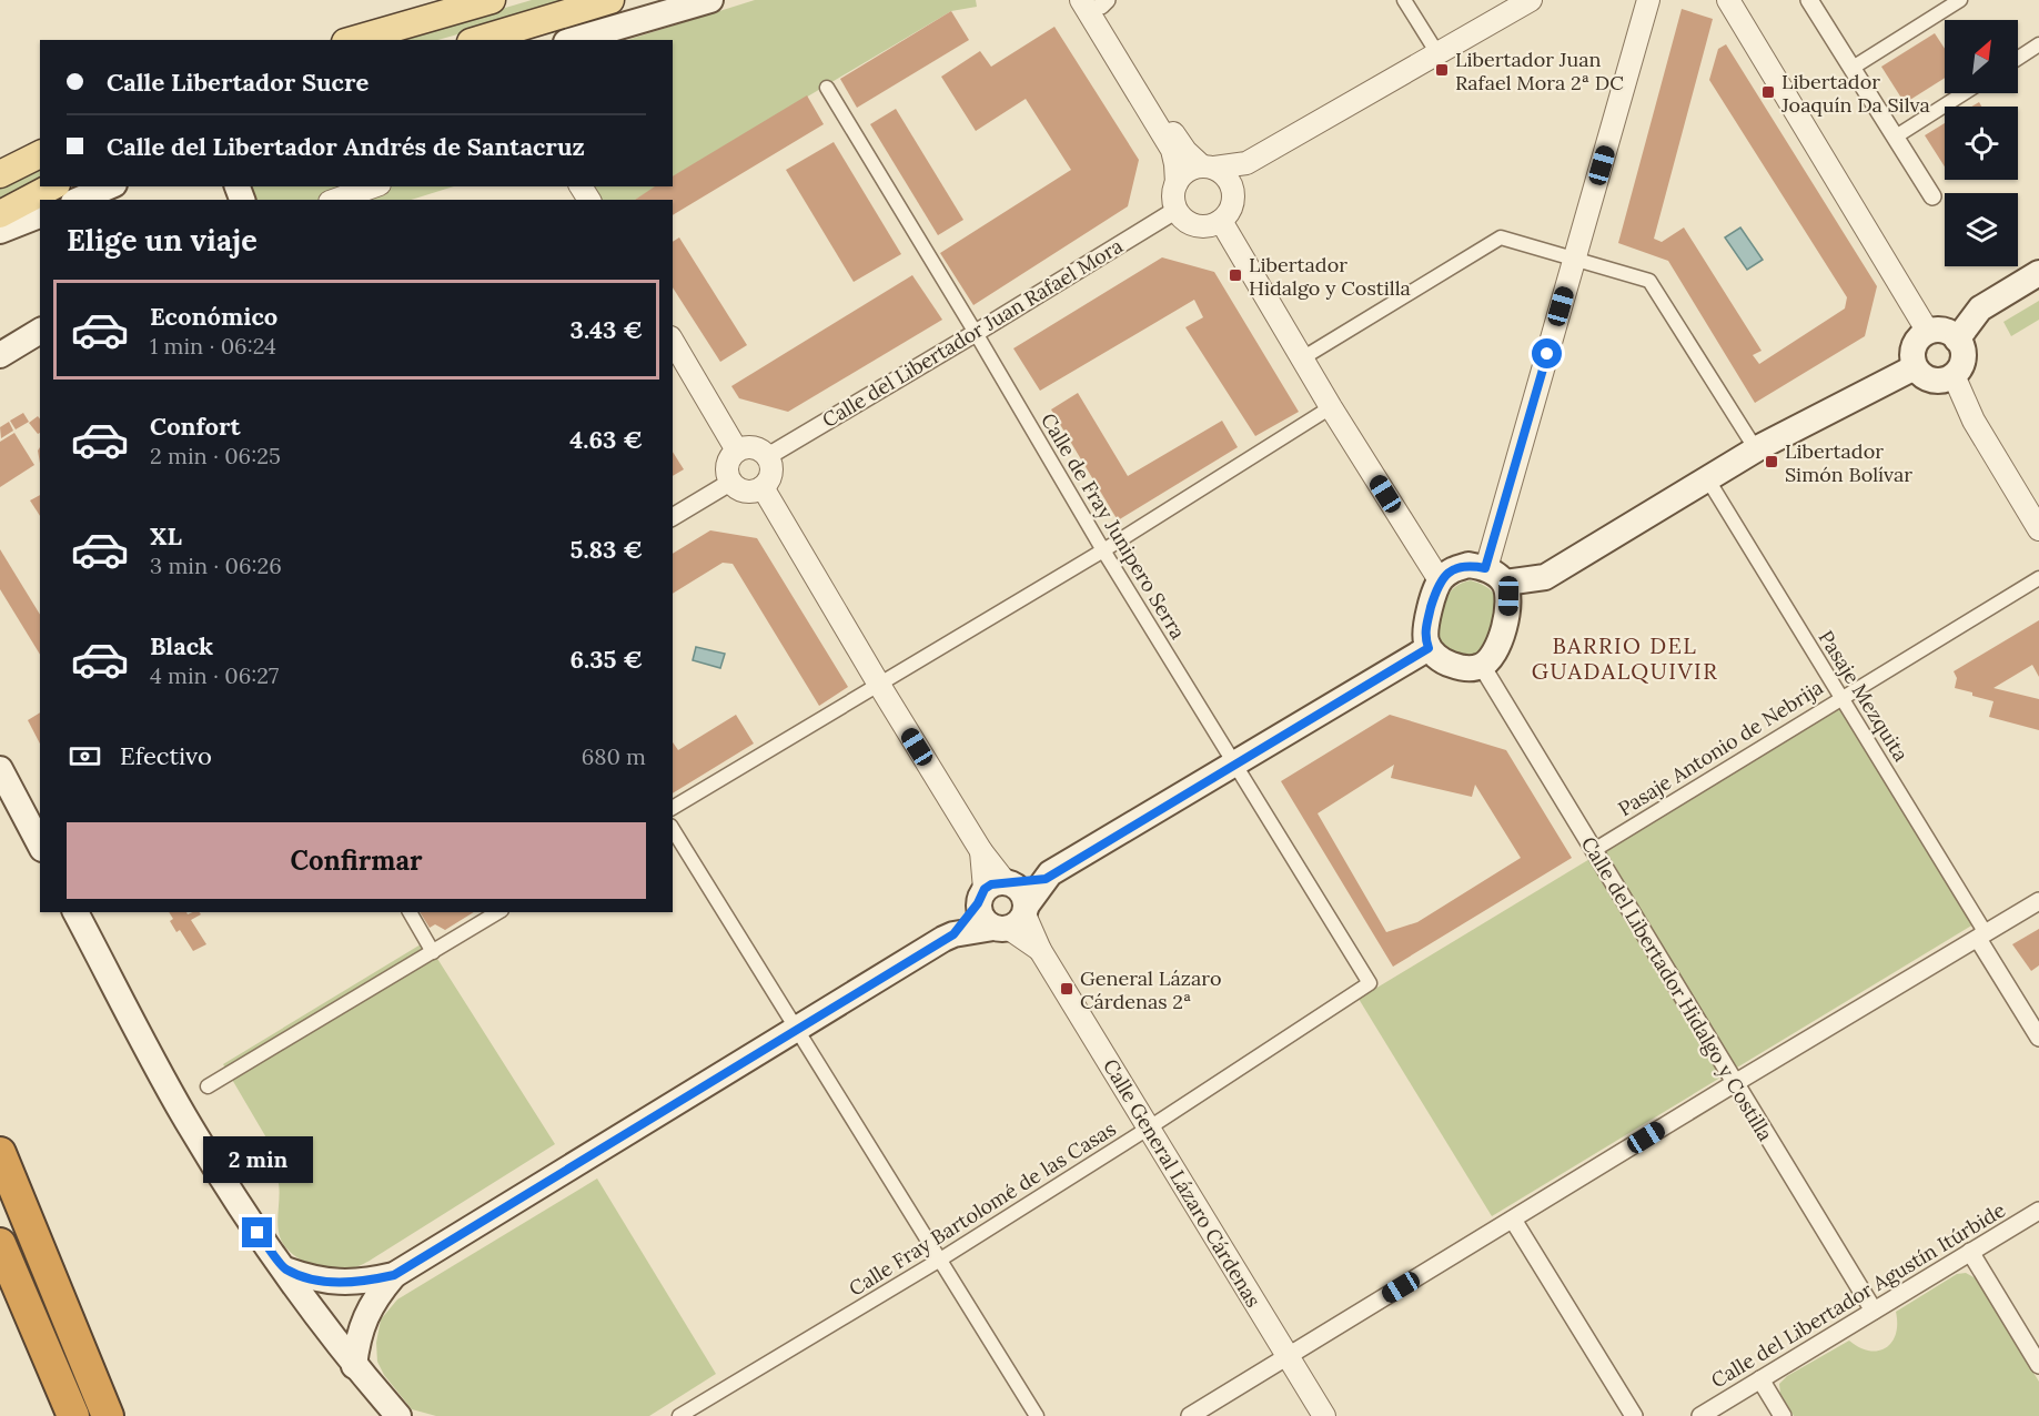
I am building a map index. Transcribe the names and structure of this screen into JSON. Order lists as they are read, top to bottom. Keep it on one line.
{"streets":{"street":["Calle del Libertador Juan Rafael Mora","Calle de Fray Junipero Serra","Pasaje Mezquita","Pasaje Antonio de Nebrija","Calle del Libertador Hidalgo y Costilla","Calle General Lázaro Cárdenas","Calle Fray Bartolomé de las Casas","Calle del Libertador Agustín Itúrbide"]},"crossings":[["Calle del Libertador Juan Rafael Mora","Calle de Fray Junipero Serra"],["Calle de Fray Junipero Serra","Calle Fray Bartolomé de las Casas"],["Pasaje Mezquita","Pasaje Antonio de Nebrija"],["Pasaje Antonio de Nebrija","Calle del Libertador Hidalgo y Costilla"],["Calle del Libertador Hidalgo y Costilla","Calle del Libertador Agustín Itúrbide"],["Calle General Lázaro Cárdenas","Calle Fray Bartolomé de las Casas"]],"districts":["BARRIO DEL GUADALQUIVIR"],"places":{"transit":["Libertador Juan Rafael Mora 2ª DC","Libertador Joaquín Da Silva","Libertador Hidalgo y Costilla","Libertador Simón Bolívar","General Lázaro Cárdenas 2ª"]},"north":"top right","page":{"banner":["Calle Libertador Sucre","Calle del Libertador Andrés de Santacruz"],"heading":"Elige un viaje","list":[{"name":"Económico","note":"1 min · 06:24","value":"3.43 €"},{"name":"Confort","note":"2 min · 06:25","value":"4.63 €"},{"name":"XL","note":"3 min · 06:26","value":"5.83 €"},{"name":"Black","note":"4 min · 06:27","value":"6.35 €"}],"pay":["Efectivo","680 m"],"buttons":"Confirmar","bubble":"2 min"}}
